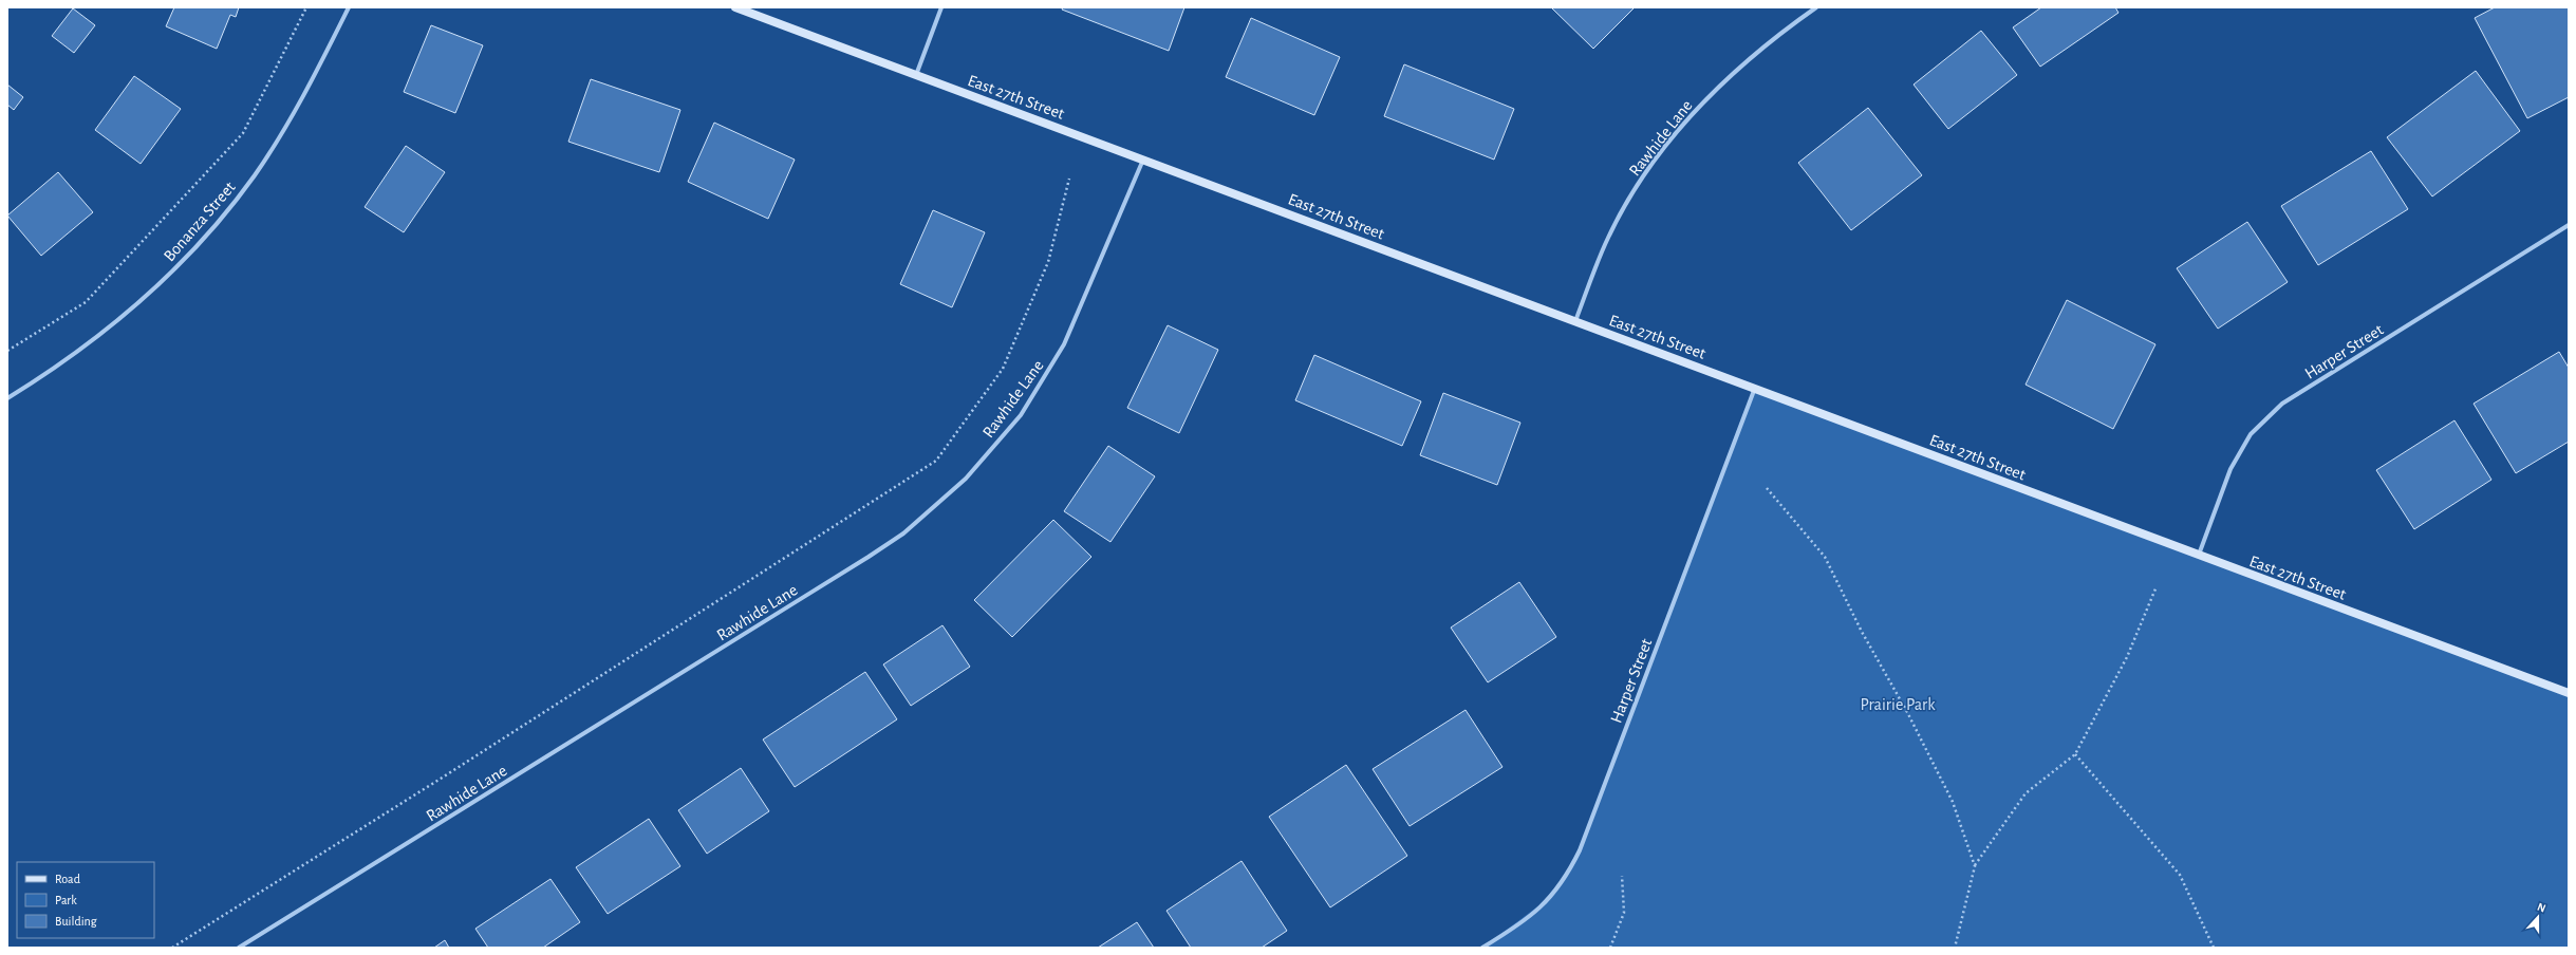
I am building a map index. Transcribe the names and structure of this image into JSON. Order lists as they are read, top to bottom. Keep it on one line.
{"streets":{"street":["East 27th Street","Rawhide Lane","Bonanza Street","Harper Street"]},"crossings":[["East 27th Street","Rawhide Lane"],["East 27th Street","Harper Street"]],"parks":["Prairie Park"],"legend":["Road","Park","Building"],"north":"top"}
